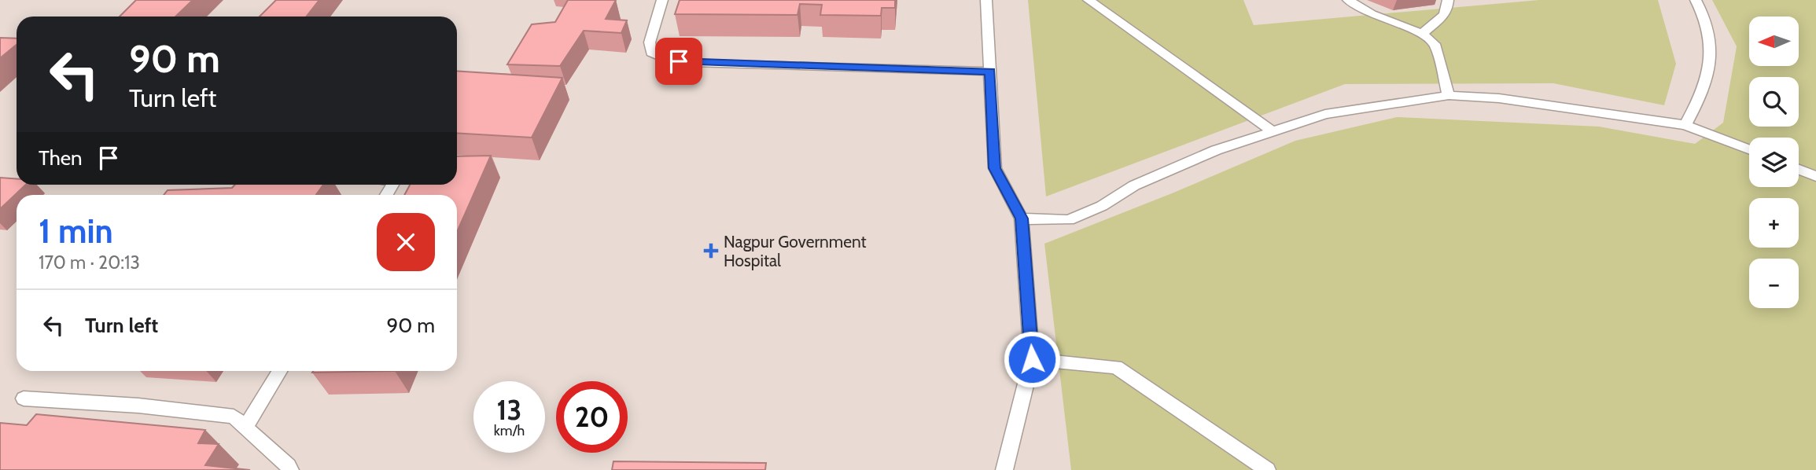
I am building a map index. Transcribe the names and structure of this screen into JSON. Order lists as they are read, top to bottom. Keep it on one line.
{"places":{"health":["Nagpur Government Hospital"]},"north":"left","page":{"map_buttons":["+","−"],"turn":["90 m","Turn left"],"then":"Then","heading":["1 min","170 m · 20:13"],"list":[{"name":"Turn left","value":"90 m"}],"speed":"13 km/h","limit":"20"}}
